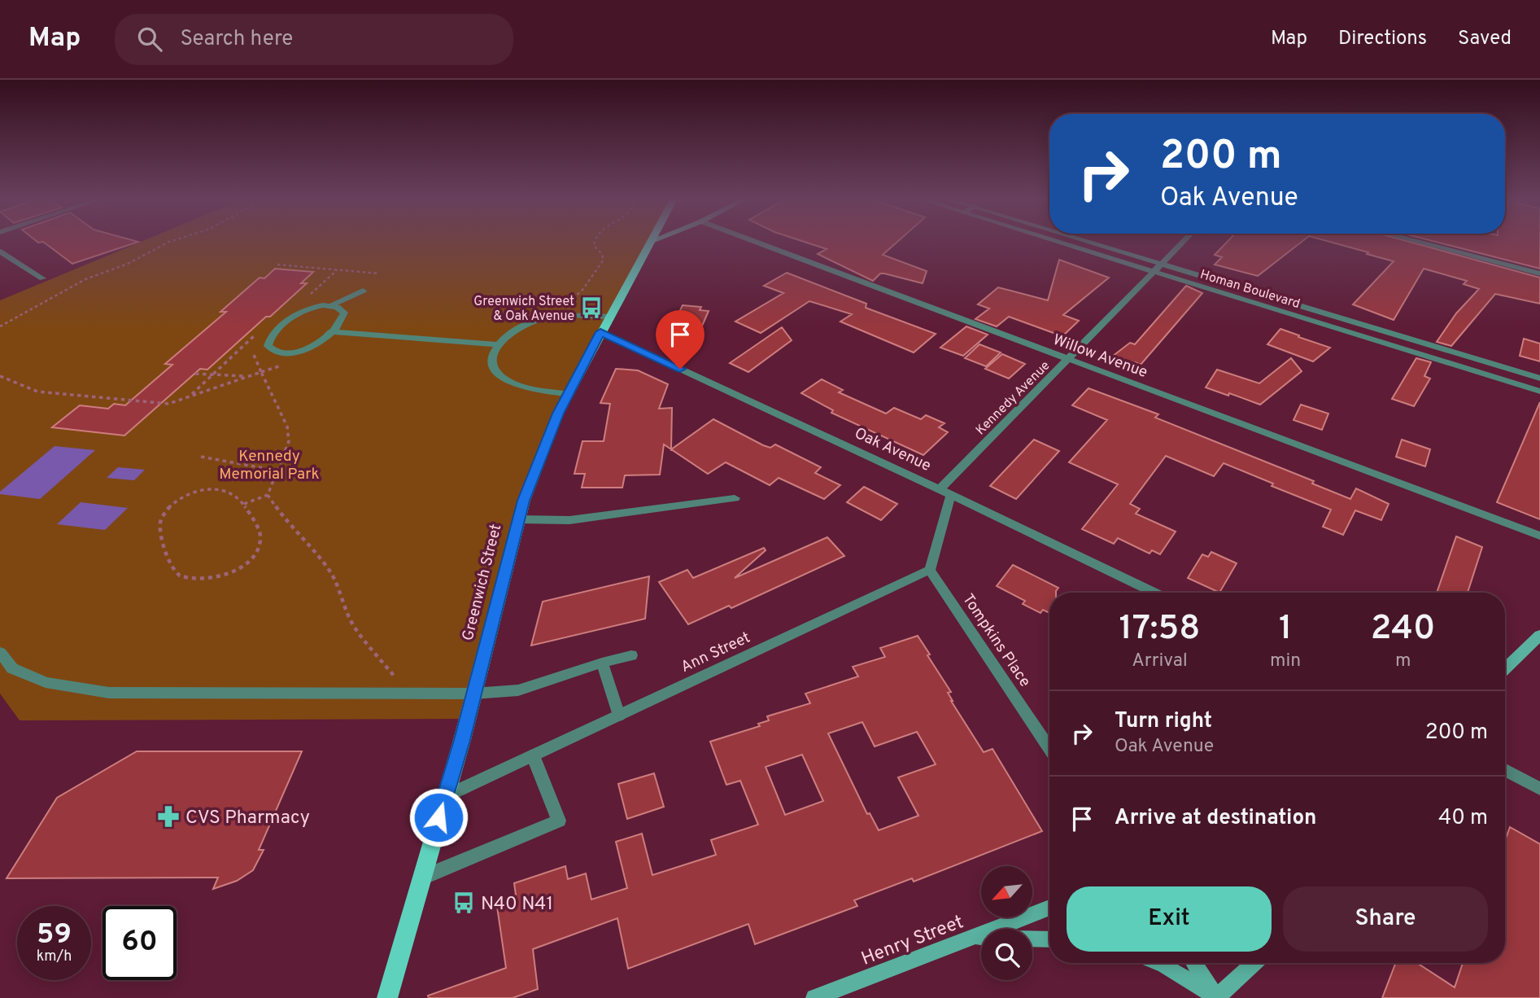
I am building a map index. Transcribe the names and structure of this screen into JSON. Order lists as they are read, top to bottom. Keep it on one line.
{"streets":{"main road":["Greenwich Street","Henry Street"],"street":["Homan Boulevard","Willow Avenue","Kennedy Avenue","Oak Avenue","Tompkins Place","Ann Street"]},"crossings":[["Homan Boulevard","Kennedy Avenue"],["Willow Avenue","Kennedy Avenue"],["Kennedy Avenue","Oak Avenue"],["Oak Avenue","Greenwich Street"],["Greenwich Street","Ann Street"],["Tompkins Place","Ann Street"]],"parks":["Kennedy Memorial Park"],"places":{"bus stop":["Greenwich Street & Oak Avenue","N40 N41"],"pharmacy":["CVS Pharmacy"]},"north":"bottom left","page":{"header":"Map","search":"Search here","nav":["Map","Directions","Saved"],"turn":["200 m","Oak Avenue"],"eta":["17:58","Arrival","1","min","240","m"],"list":[{"name":"Turn right","note":"Oak Avenue","value":"200 m"},{"name":"Arrive at destination","value":"40 m"}],"buttons":["Exit","Share"],"speed":"59 km/h","limit":"60"}}
